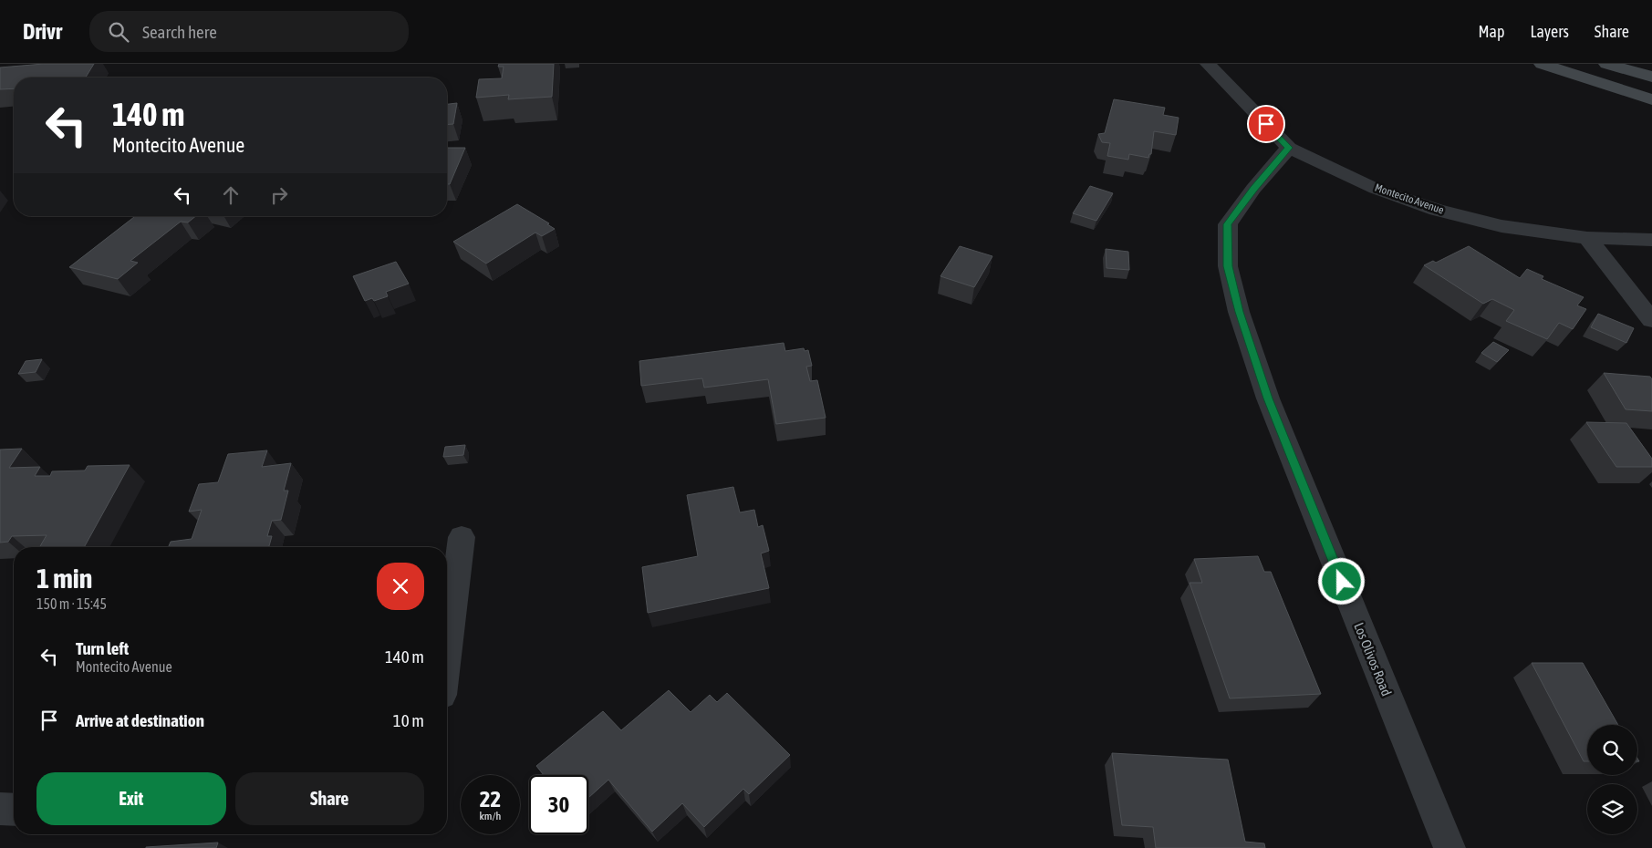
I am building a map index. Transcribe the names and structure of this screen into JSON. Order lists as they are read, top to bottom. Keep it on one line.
{"streets":{"street":["Montecito Avenue","Los Olivos Road"]},"crossings":[["Montecito Avenue","Los Olivos Road"]],"page":{"header":"Drivr","search":"Search here","nav":["Map","Layers","Share"],"turn":["140 m","Montecito Avenue"],"heading":["1 min","150 m · 15:45"],"list":[{"name":"Turn left","note":"Montecito Avenue","value":"140 m"},{"name":"Arrive at destination","value":"10 m"}],"buttons":["Exit","Share"],"speed":"22 km/h","limit":"30"}}
